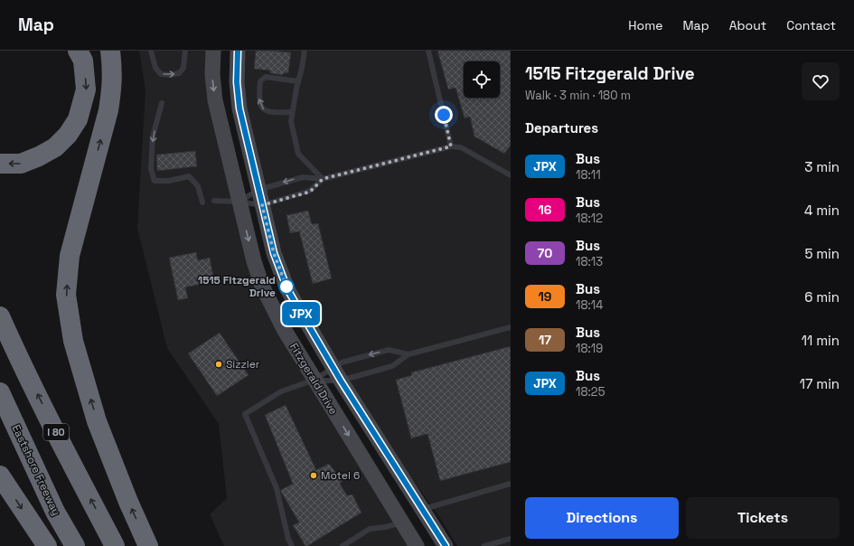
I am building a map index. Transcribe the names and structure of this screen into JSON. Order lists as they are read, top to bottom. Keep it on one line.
{"streets":{"highway":["I 80","Eastshore Freeway"],"main road":["Fitzgerald Drive"]},"places":["1515 Fitzgerald Drive","Sizzler","Motel 6"],"lines":["bus line JPX"],"page":{"header":"Map","nav":["Home","Map","About","Contact"],"on_map":"JPX","heading":[["1515 Fitzgerald Drive","Walk · 3 min · 180 m"],"Departures"],"list":[{"mark":"JPX","name":"Bus","note":"18:11","value":"3 min"},{"mark":"16","name":"Bus","note":"18:12","value":"4 min"},{"mark":"70","name":"Bus","note":"18:13","value":"5 min"},{"mark":"19","name":"Bus","note":"18:14","value":"6 min"},{"mark":"17","name":"Bus","note":"18:19","value":"11 min"},{"mark":"JPX","name":"Bus","note":"18:25","value":"17 min"}],"buttons":["Directions","Tickets"]}}
